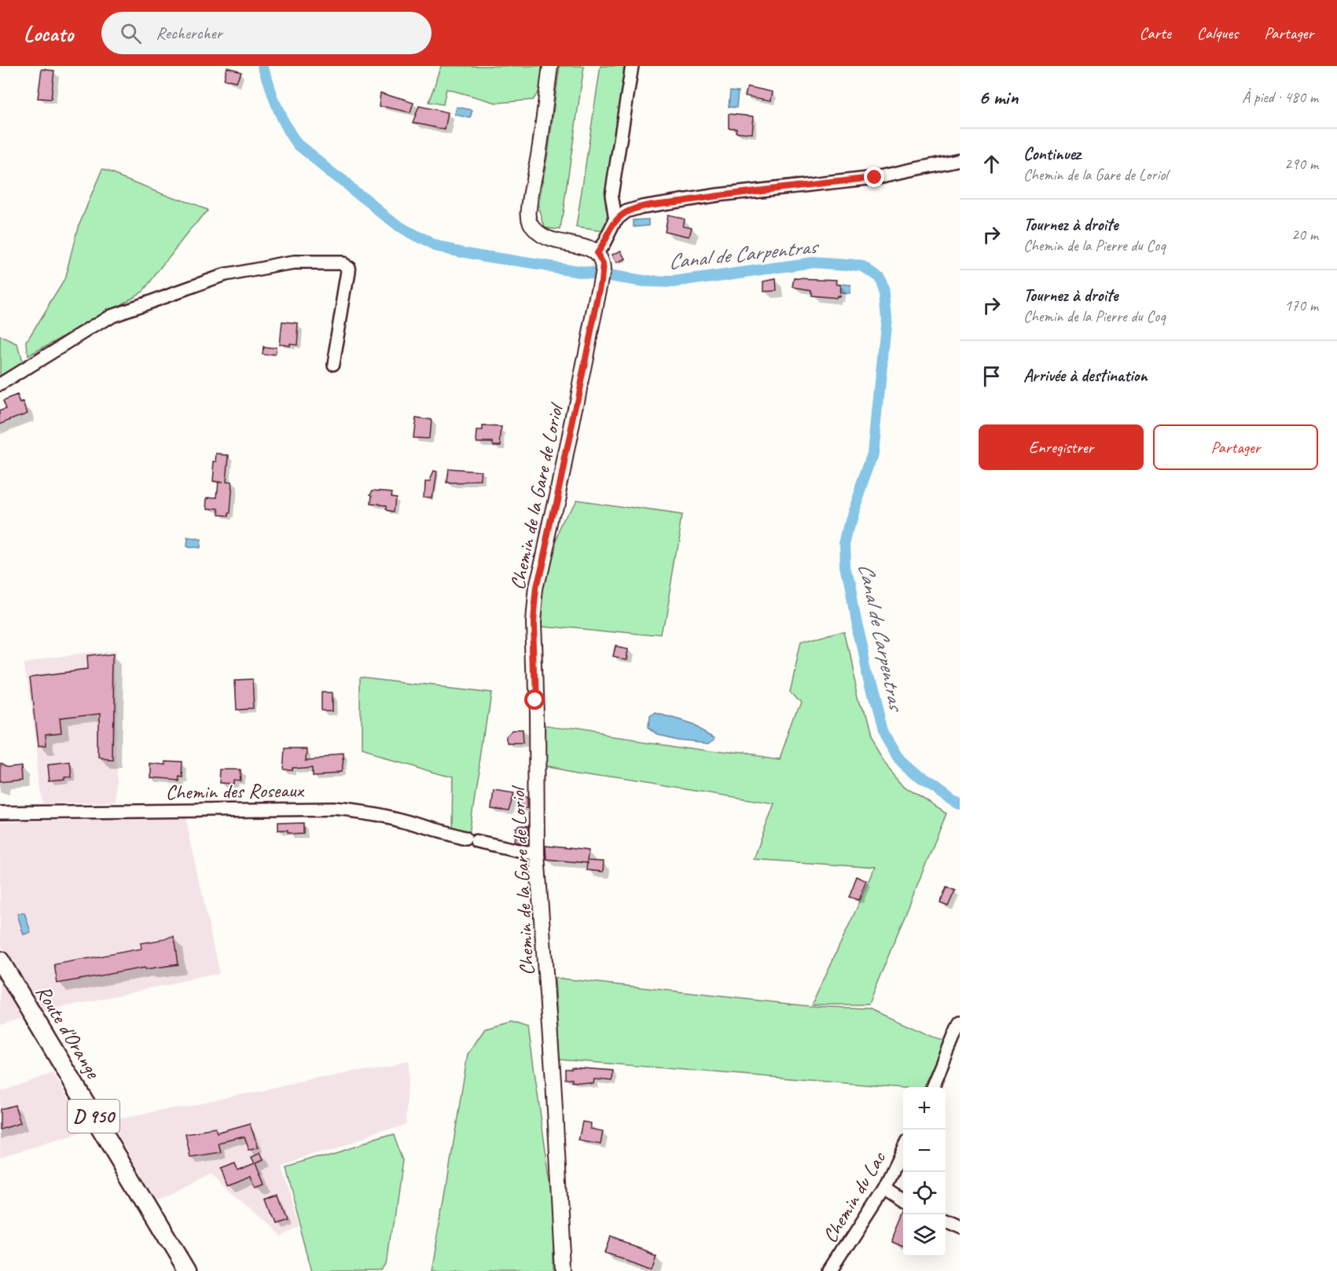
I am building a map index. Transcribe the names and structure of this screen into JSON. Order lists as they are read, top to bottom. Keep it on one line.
{"streets":{"main road":["Route d'Orange","D 950"],"street":["Chemin de la Gare de Loriol","Chemin des Roseaux","Chemin du Lac"]},"crossings":[["Chemin de la Gare de Loriol","Chemin des Roseaux"]],"water":["Canal de Carpentras"],"page":{"header":"Locato","search":"Rechercher","nav":["Carte","Calques","Partager"],"heading":["6 min","À pied · 480 m"],"list":[["Continuez","Chemin de la Gare de Loriol","290 m"],["Tournez à droite","Chemin de la Pierre du Coq","20 m"],["Tournez à droite","Chemin de la Pierre du Coq","170 m"],"Arrivée à destination"],"buttons":["Enregistrer","Partager"],"map_buttons":["+","−"]}}
